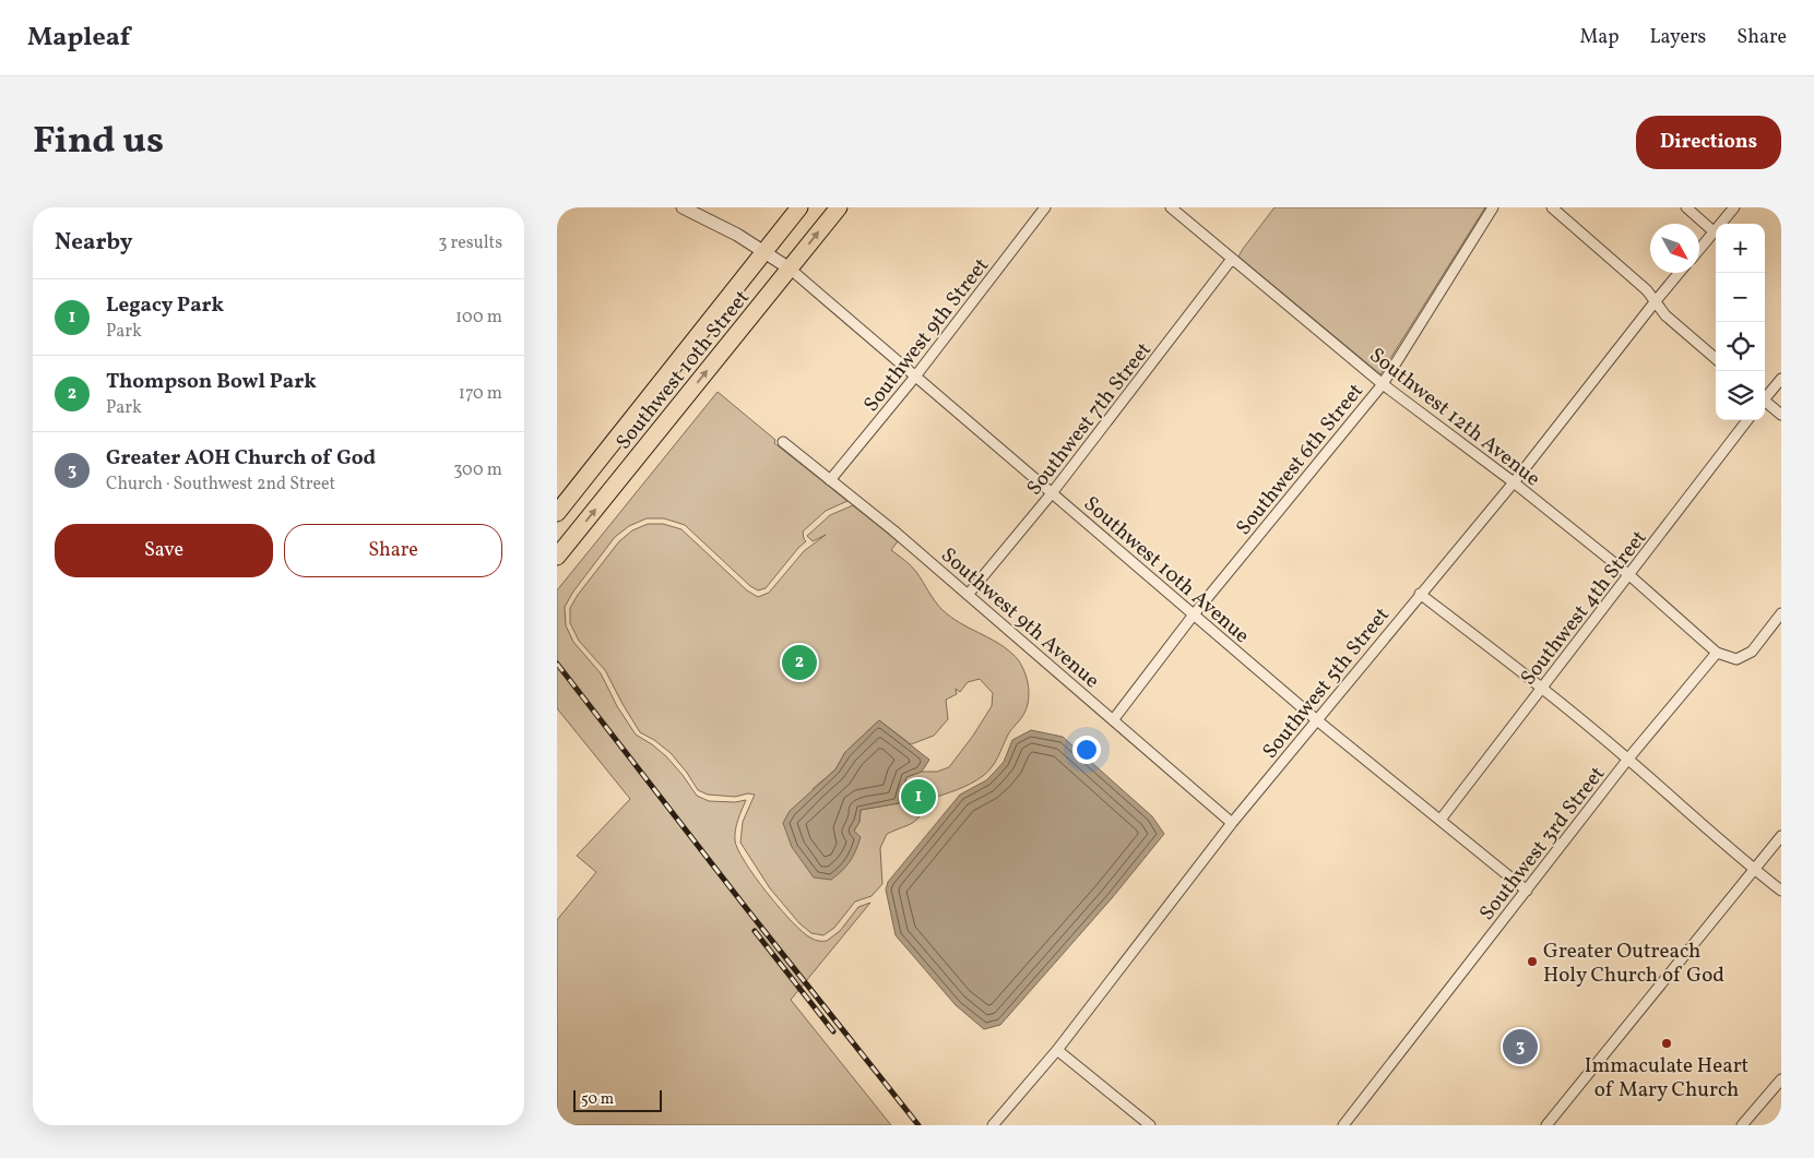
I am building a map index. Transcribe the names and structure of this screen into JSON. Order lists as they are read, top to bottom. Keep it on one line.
{"streets":{"main road":["Southwest 10th Street"],"street":["Southwest 9th Street","Southwest 12th Avenue","Southwest 7th Street","Southwest 6th Street","Southwest 10th Avenue","Southwest 4th Street","Southwest 9th Avenue","Southwest 5th Street","Southwest 3rd Street"]},"crossings":[["Southwest 9th Street","Southwest 10th Avenue"],["Southwest 9th Street","Southwest 9th Avenue"],["Southwest 10th Street","Southwest 10th Avenue"],["Southwest 12th Avenue","Southwest 7th Street"],["Southwest 12th Avenue","Southwest 6th Street"],["Southwest 12th Avenue","Southwest 4th Street"],["Southwest 12th Avenue","Southwest 5th Street"],["Southwest 12th Avenue","Southwest 3rd Street"],["Southwest 7th Street","Southwest 10th Avenue"],["Southwest 7th Street","Southwest 9th Avenue"],["Southwest 6th Street","Southwest 10th Avenue"],["Southwest 6th Street","Southwest 9th Avenue"],["Southwest 10th Avenue","Southwest 4th Street"],["Southwest 10th Avenue","Southwest 5th Street"],["Southwest 10th Avenue","Southwest 3rd Street"],["Southwest 9th Avenue","Southwest 5th Street"]],"places":["Greater Outreach Holy Church of God","Immaculate Heart of Mary Church"],"scale_bar":"50 m","north":"bottom right","page":{"header":"Mapleaf","nav":["Map","Layers","Share"],"title":"Find us","buttons":["Directions",["Save","Share"]],"heading":["Nearby","3 results"],"map_buttons":["+","−"],"list":[{"mark":"1","name":"Legacy Park","note":"Park","value":"100 m"},{"mark":"2","name":"Thompson Bowl Park","note":"Park","value":"170 m"},{"mark":"3","name":"Greater AOH Church of God","note":"Church · Southwest 2nd Street","value":"300 m"}],"pins":["2","1","3"],"scale":"50 m"}}
